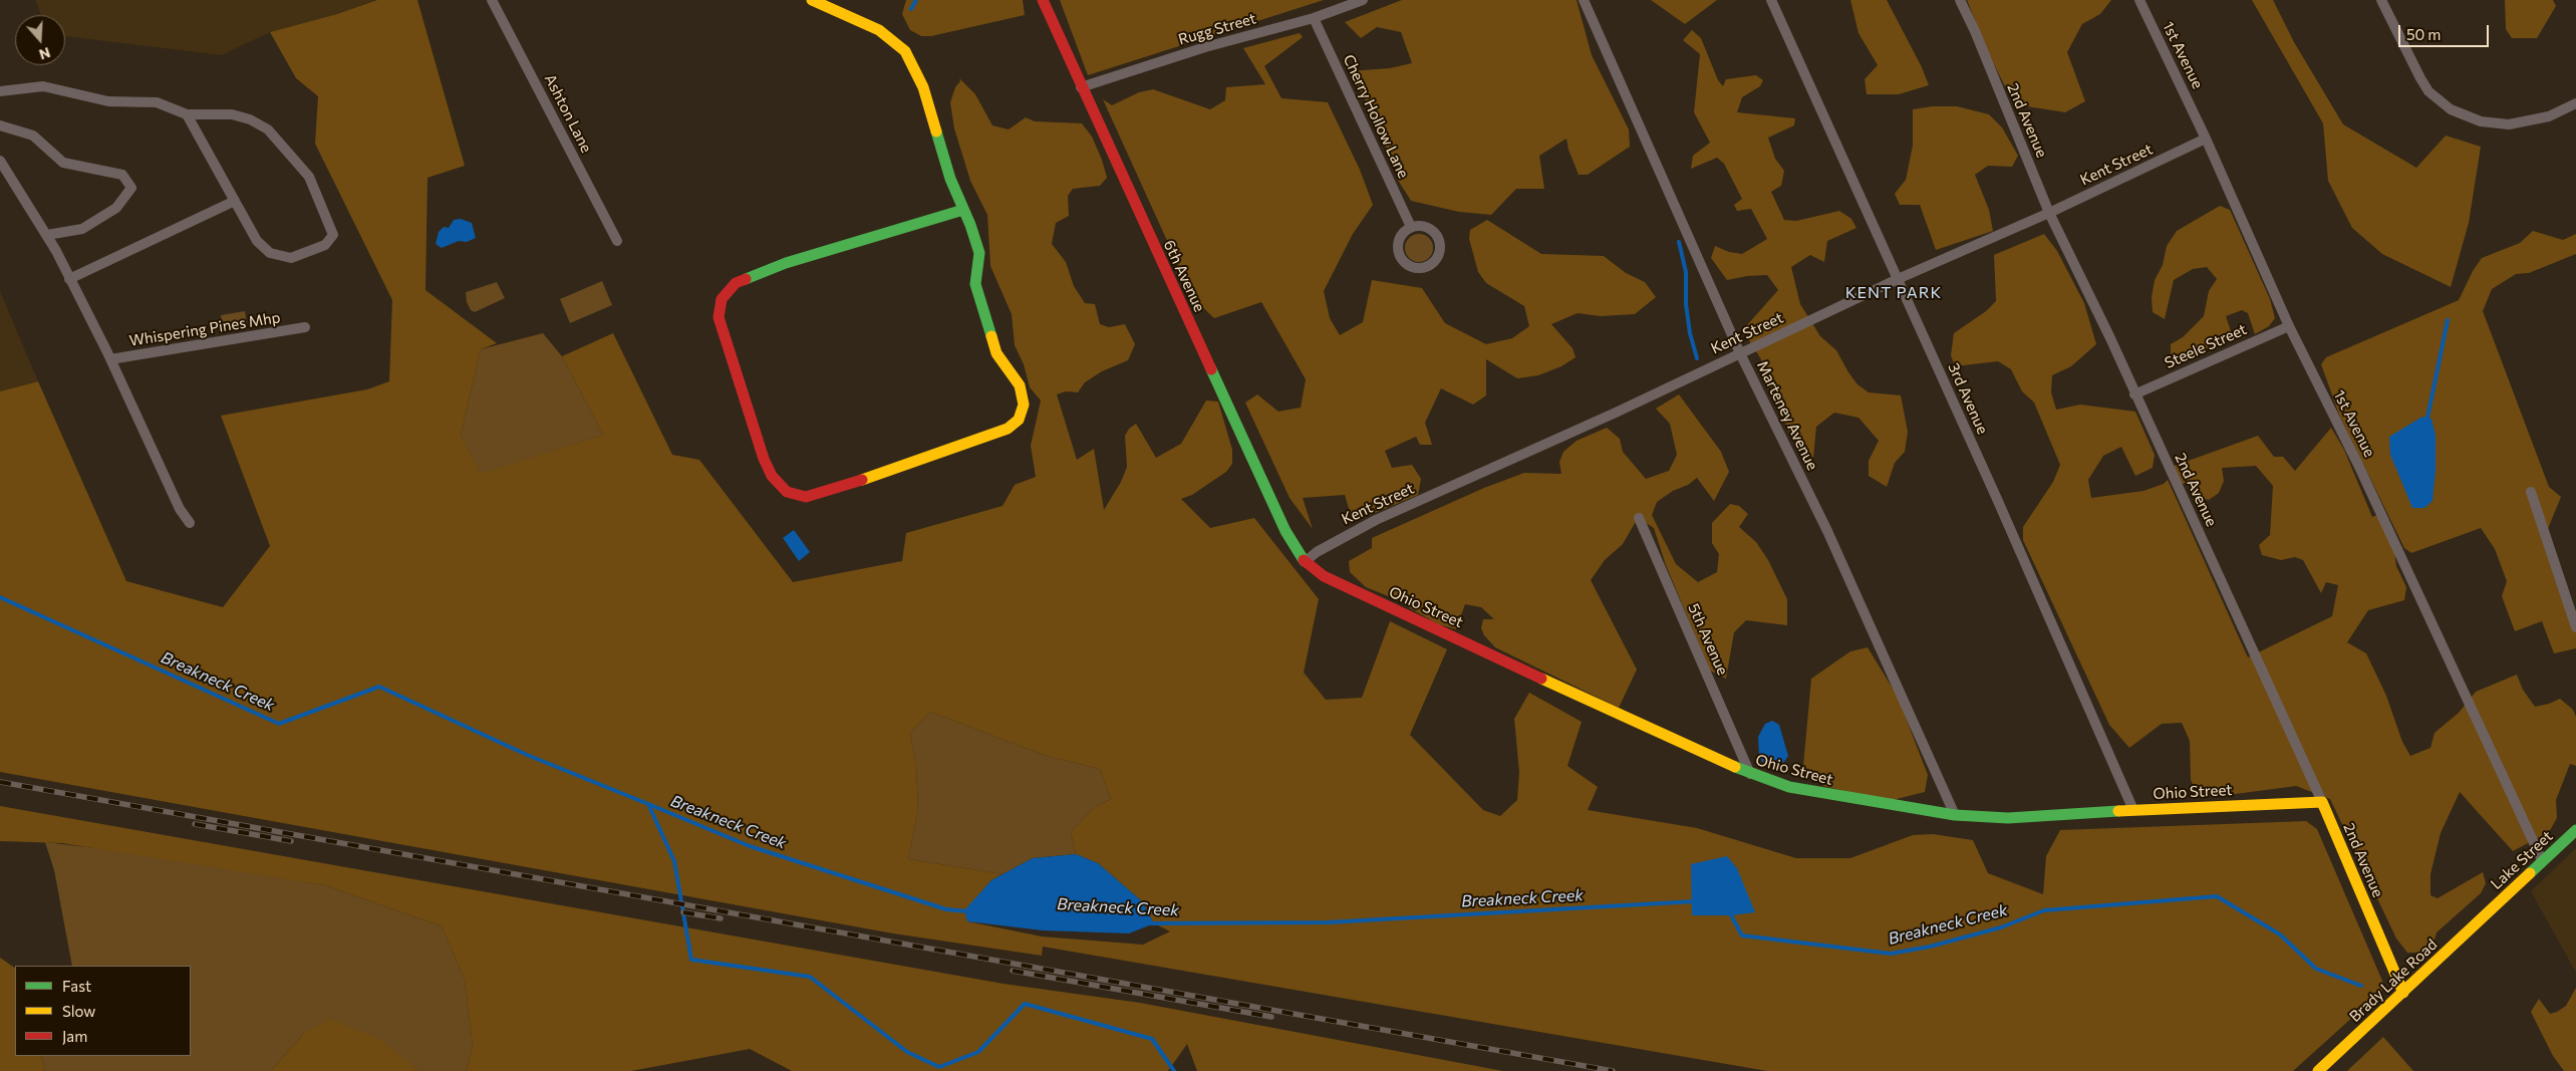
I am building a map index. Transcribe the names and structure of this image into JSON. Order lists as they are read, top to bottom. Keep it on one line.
{"streets":{"street":["Rugg Street","1st Avenue","Ashton Lane","Cherry Hollow Lane","2nd Avenue","Kent Street","6th Avenue","Whispering Pines Mhp","Steele Street","3rd Avenue","Marteney Avenue","Ohio Street","5th Avenue","Lake Street","Brady Lake Road"]},"crossings":[["Rugg Street","Cherry Hollow Lane"],["Rugg Street","6th Avenue"],["1st Avenue","Kent Street"],["1st Avenue","Steele Street"],["1st Avenue","Lake Street"],["2nd Avenue","Kent Street"],["2nd Avenue","Steele Street"],["2nd Avenue","Ohio Street"],["2nd Avenue","Brady Lake Road"],["Kent Street","6th Avenue"],["Kent Street","3rd Avenue"],["Kent Street","Marteney Avenue"],["Kent Street","Ohio Street"],["6th Avenue","Ohio Street"],["3rd Avenue","Ohio Street"],["Marteney Avenue","Ohio Street"],["Ohio Street","5th Avenue"],["Lake Street","Brady Lake Road"]],"districts":["KENT PARK"],"water":["Breakneck Creek"],"legend":["Fast","Slow","Jam"],"scale_bar":"50 m","north":"bottom"}
